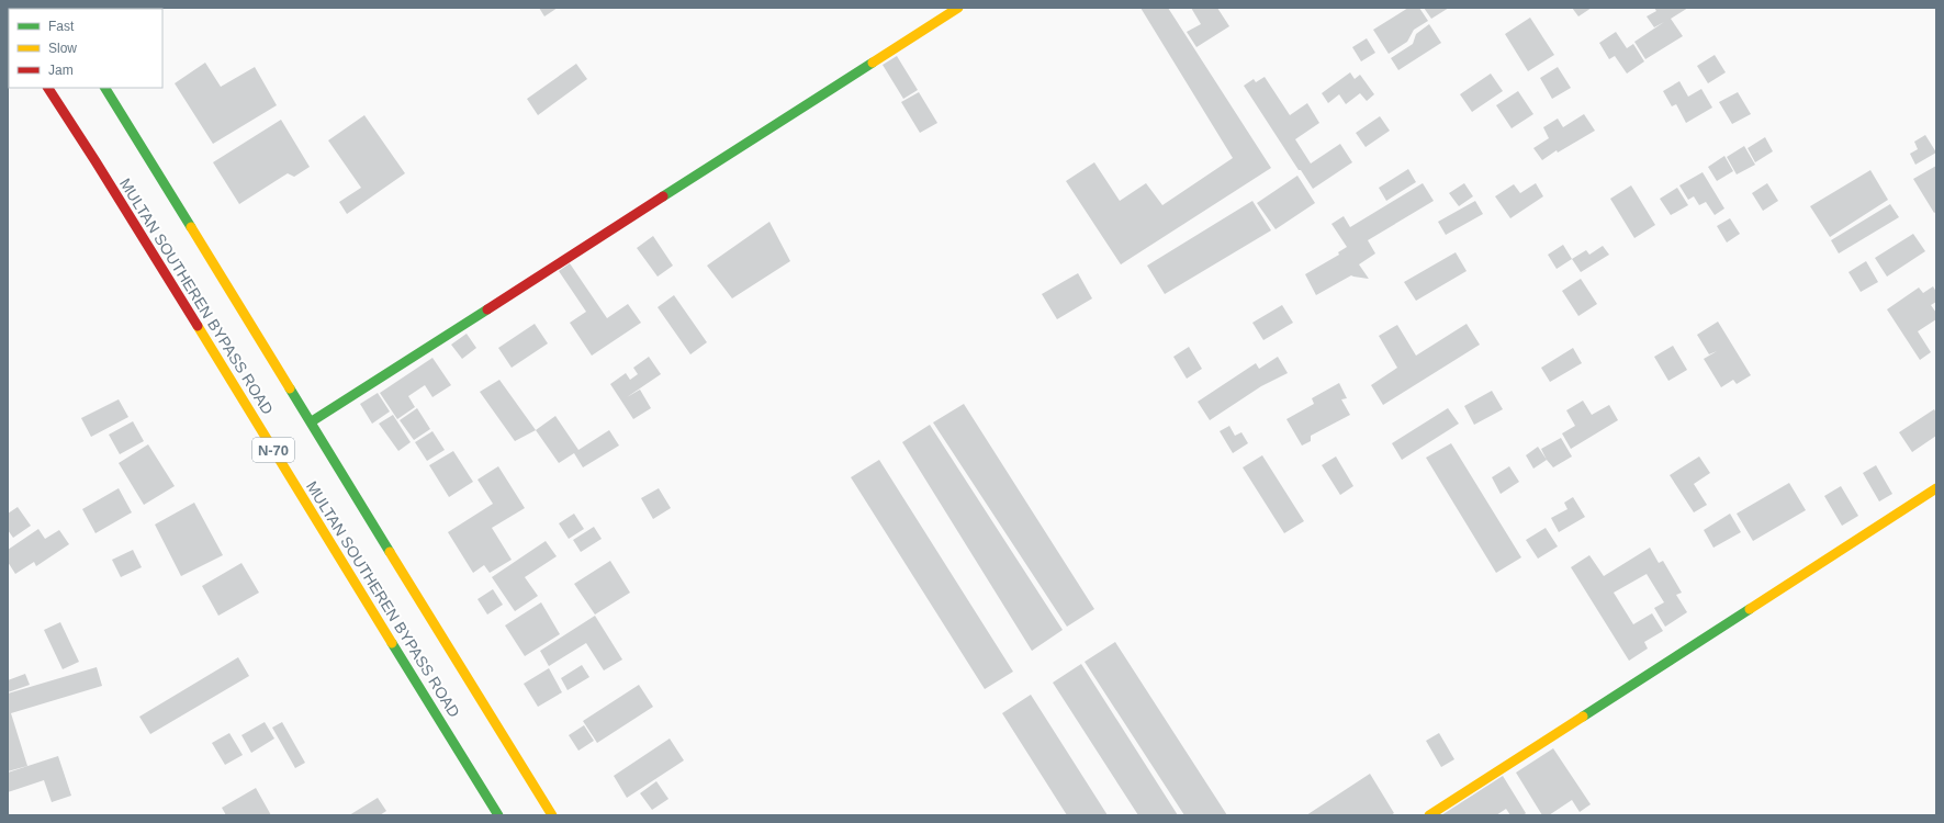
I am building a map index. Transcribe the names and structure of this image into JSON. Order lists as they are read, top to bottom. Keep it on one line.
{"streets":{"main road":["MULTAN SOUTHEREN BYPASS ROAD","N-70"]},"legend":["Fast","Slow","Jam"]}
